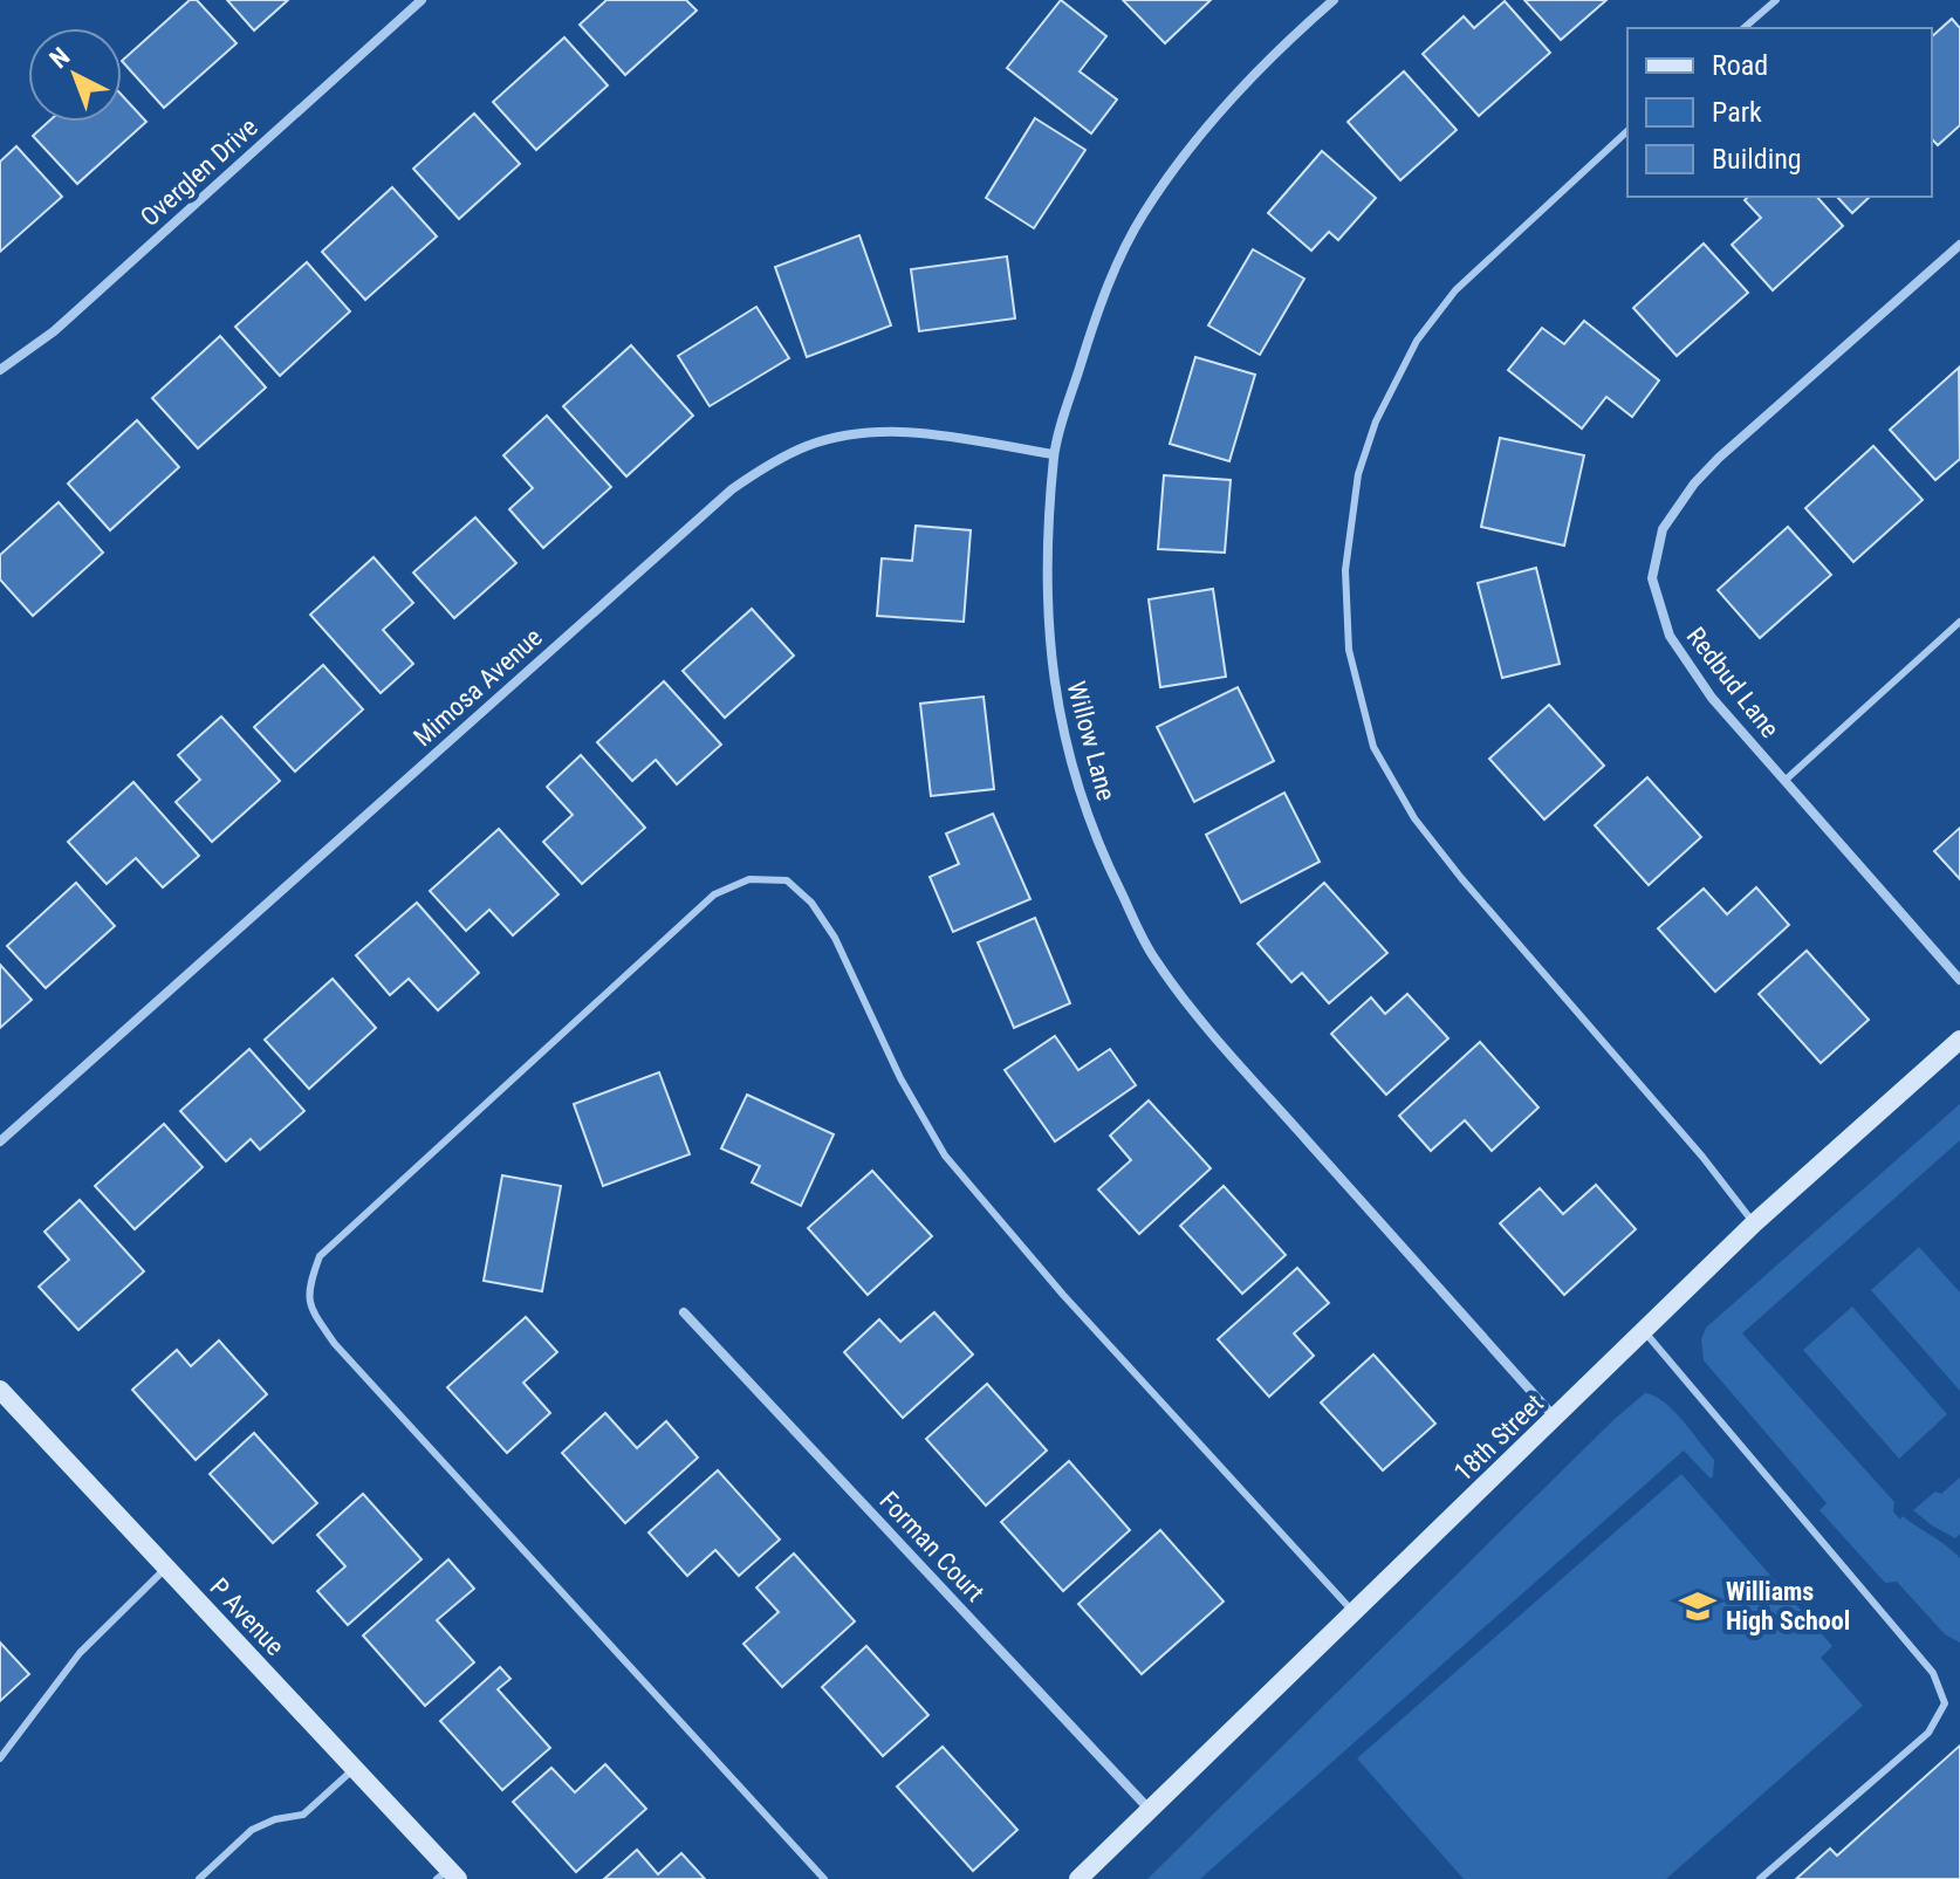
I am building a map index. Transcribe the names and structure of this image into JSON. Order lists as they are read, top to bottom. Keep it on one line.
{"streets":{"street":["Overglen Drive","Redbud Lane","Mimosa Avenue","Willow Lane","18th Street","Forman Court","P Avenue"]},"crossings":[["Mimosa Avenue","Willow Lane"],["Willow Lane","18th Street"],["18th Street","Forman Court"]],"places":{"school or university":["Williams High School"]},"legend":["Road","Park","Building"],"north":"top left"}
